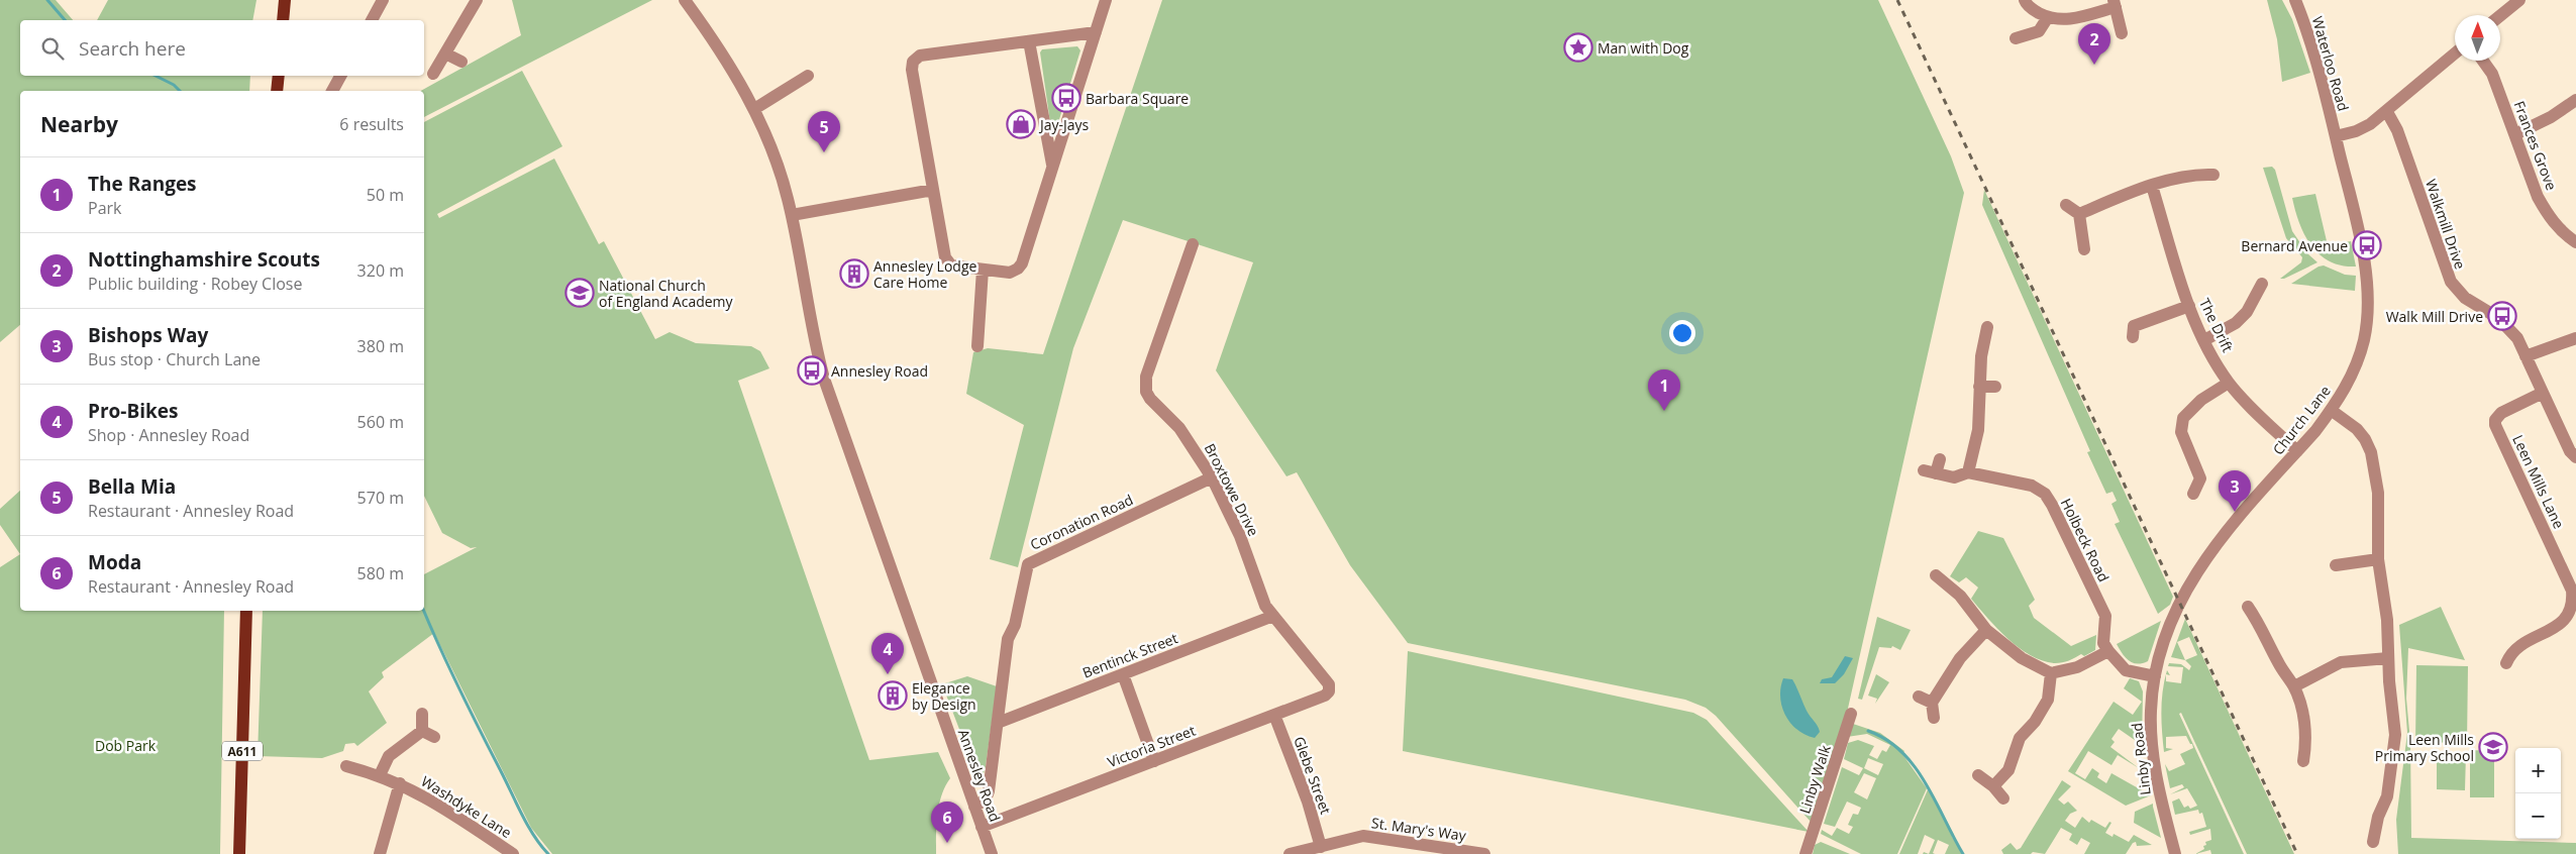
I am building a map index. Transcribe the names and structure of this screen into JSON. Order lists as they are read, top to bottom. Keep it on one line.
{"streets":{"main road":["A611"],"street":["Waterloo Road","Frances Grove","Walkmill Drive","The Drift","Church Lane","Leen Mills Lane","Broxtowe Drive","Coronation Road","Holbeck Road","Bentinck Street","Victoria Street","Linby Road","Annesley Road","Glebe Street","Linby Walk","Washdyke Lane","St. Mary's Way"]},"crossings":[["Waterloo Road","Church Lane"],["Walkmill Drive","Leen Mills Lane"],["The Drift","Church Lane"],["Church Lane","Linby Road"],["Broxtowe Drive","Coronation Road"],["Broxtowe Drive","Bentinck Street"],["Broxtowe Drive","Victoria Street"],["Coronation Road","Bentinck Street"],["Coronation Road","Annesley Road"],["Victoria Street","Annesley Road"],["Victoria Street","Glebe Street"],["Glebe Street","St. Mary's Way"]],"parks":["Dob Park"],"places":{"place":["Man with Dog"],"bus stop":["Barbara Square","Bernard Avenue","Walk Mill Drive","Annesley Road"],"shop":["Jay-Jays"],"building":["Annesley Lodge Care Home","Elegance by Design"],"school or university":["National Church of England Academy","Leen Mills Primary School"]},"north":"top","page":{"search":"Search here","pins":["2","5","1","3","4","6"],"heading":["Nearby","6 results"],"list":[{"mark":"1","name":"The Ranges","note":"Park","value":"50 m"},{"mark":"2","name":"Nottinghamshire Scouts","note":"Public building · Robey Close","value":"320 m"},{"mark":"3","name":"Bishops Way","note":"Bus stop · Church Lane","value":"380 m"},{"mark":"4","name":"Pro-Bikes","note":"Shop · Annesley Road","value":"560 m"},{"mark":"5","name":"Bella Mia","note":"Restaurant · Annesley Road","value":"570 m"},{"mark":"6","name":"Moda","note":"Restaurant · Annesley Road","value":"580 m"}],"map_buttons":["+","−"]}}
